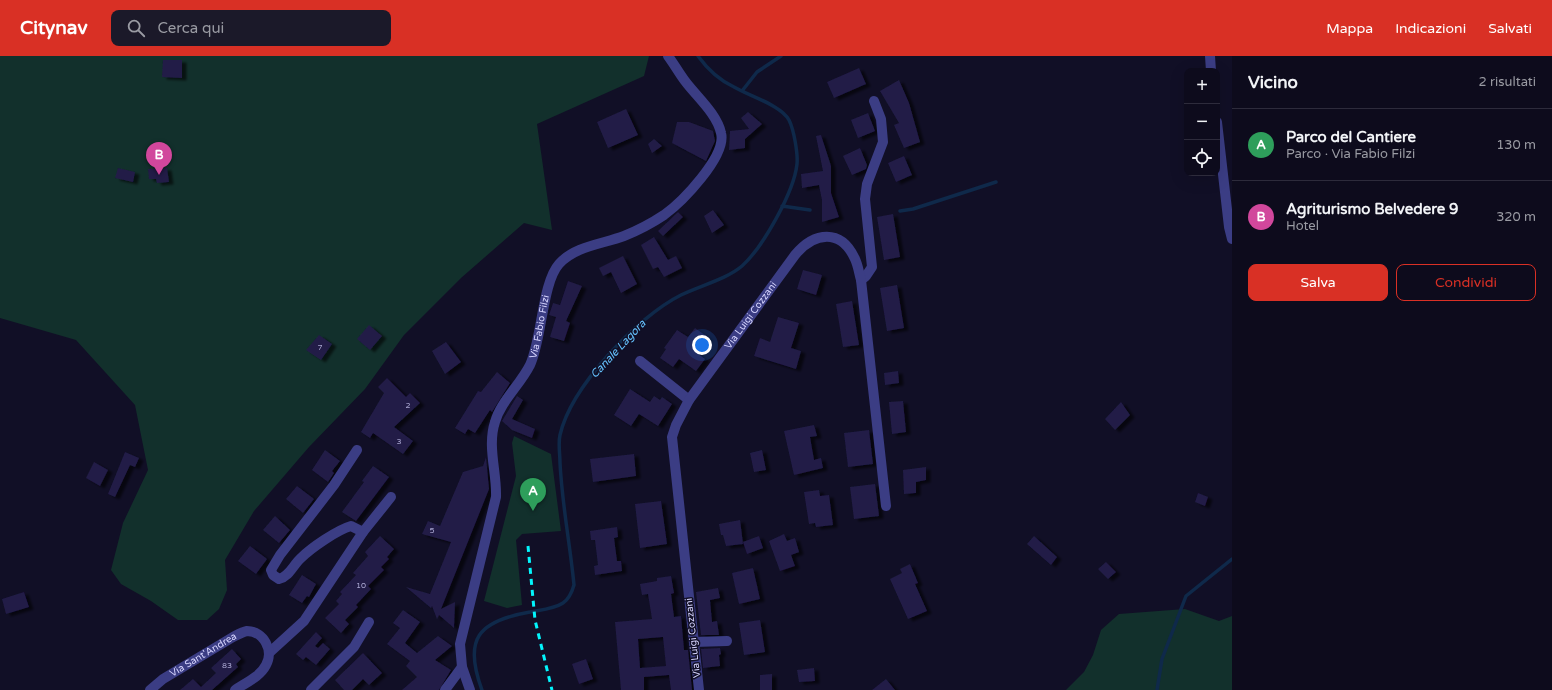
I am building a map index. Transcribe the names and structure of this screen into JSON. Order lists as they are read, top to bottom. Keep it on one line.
{"streets":{"street":["Via Luigi Cozzani","Via Fabio Filzi","Via Sant'Andrea"]},"water":["Canale Lagora"],"house_numbers":["7","2","3","5","10","83"],"page":{"header":"Citynav","search":"Cerca qui","nav":["Mappa","Indicazioni","Salvati"],"heading":["Vicino","2 risultati"],"map_buttons":["+","−"],"list":[{"mark":"A","name":"Parco del Cantiere","note":"Parco · Via Fabio Filzi","value":"130 m"},{"mark":"B","name":"Agriturismo Belvedere 9","note":"Hotel","value":"320 m"}],"pins":["B","A"],"buttons":["Salva","Condividi"]}}
